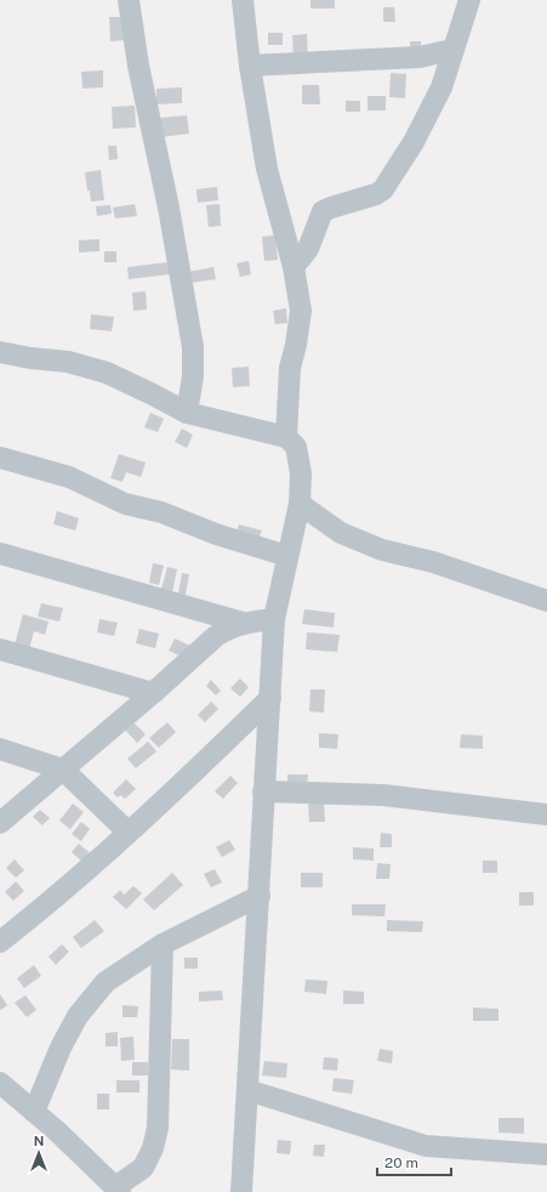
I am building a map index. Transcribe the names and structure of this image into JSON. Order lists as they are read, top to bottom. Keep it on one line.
{"scale_bar":"20 m","north":"top"}
